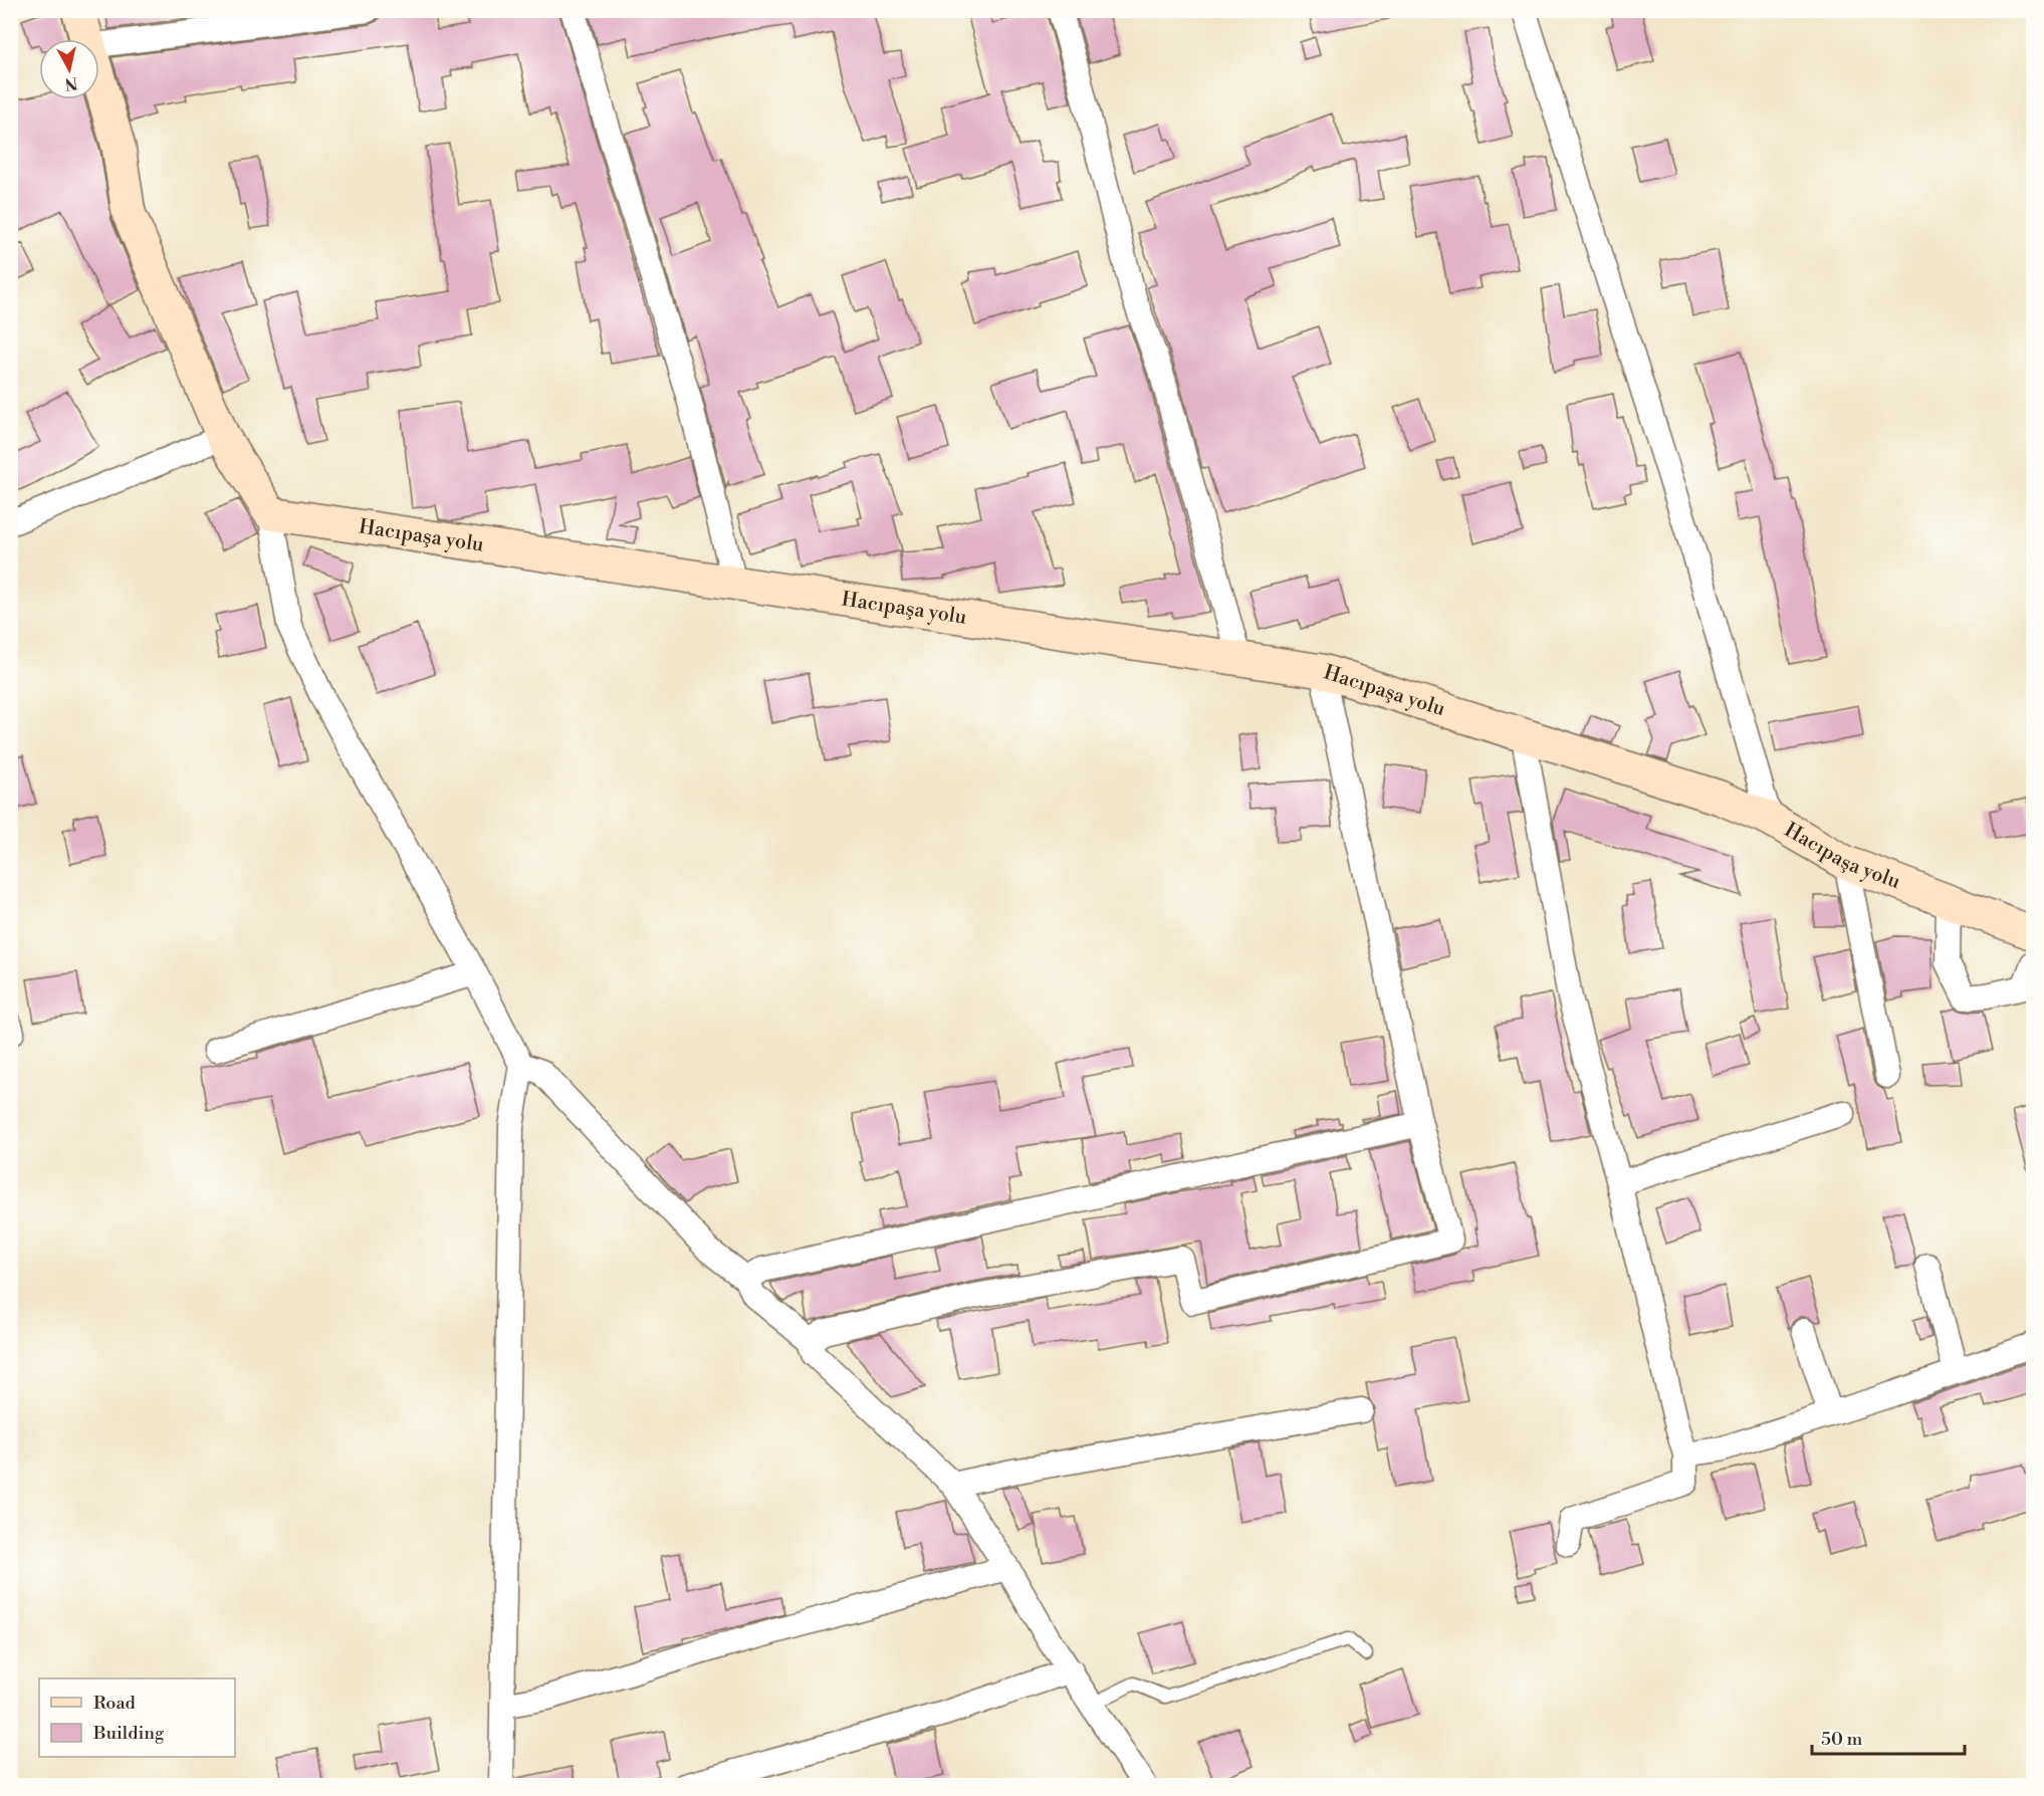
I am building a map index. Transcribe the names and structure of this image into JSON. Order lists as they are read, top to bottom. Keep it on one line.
{"streets":{"main road":["Hacıpaşa yolu"]},"legend":["Road","Building"],"scale_bar":"50 m","north":"bottom"}
